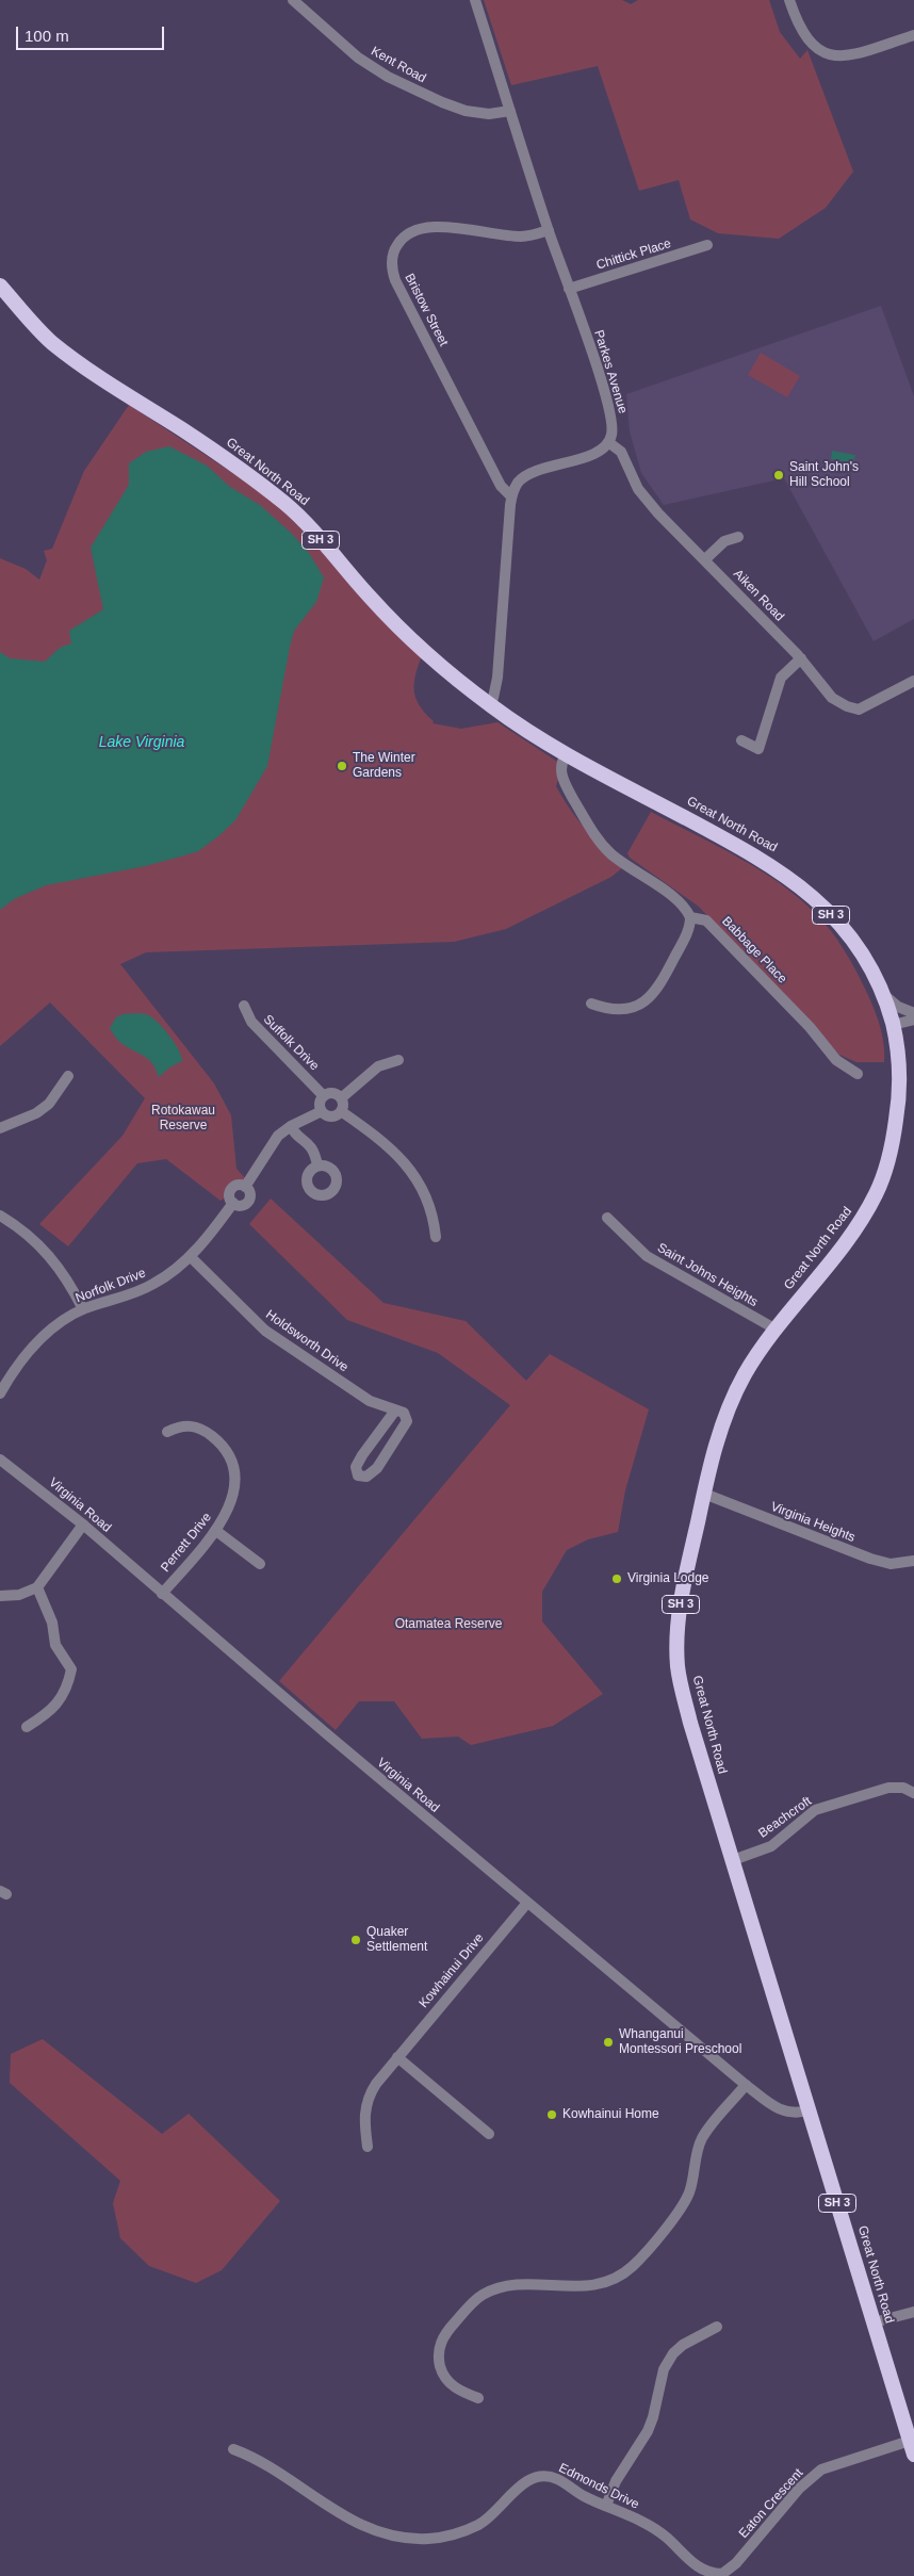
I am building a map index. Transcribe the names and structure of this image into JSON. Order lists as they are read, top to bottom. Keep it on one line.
{"streets":{"highway":["Great North Road","SH 3"],"street":["Kent Road","Chittick Place","Bristow Street","Parkes Avenue","Aiken Road","Babbage Place","Suffolk Drive","Saint Johns Heights","Norfolk Drive","Holdsworth Drive","Virginia Road","Virginia Heights","Perrett Drive","Beachcroft","Kowhainui Drive","Edmonds Drive","Eaton Crescent"]},"crossings":[["Kent Road","Parkes Avenue"],["Chittick Place","Parkes Avenue"],["Bristow Street","Parkes Avenue"],["Parkes Avenue","Aiken Road"],["Great North Road","Babbage Place"],["Great North Road","Saint Johns Heights"],["Great North Road","Virginia Road"],["Great North Road","Virginia Heights"],["Great North Road","Beachcroft"],["Great North Road","Eaton Crescent"],["Suffolk Drive","Norfolk Drive"],["Norfolk Drive","Holdsworth Drive"],["Virginia Road","Perrett Drive"],["Virginia Road","Kowhainui Drive"],["Edmonds Drive","Eaton Crescent"]],"water":["Lake Virginia"],"parks":["Rotokawau Reserve","Otamatea Reserve"],"places":["Saint John's Hill School","The Winter Gardens","Virginia Lodge","Quaker Settlement","Whanganui Montessori Preschool","Kowhainui Home"],"scale_bar":"100 m"}
